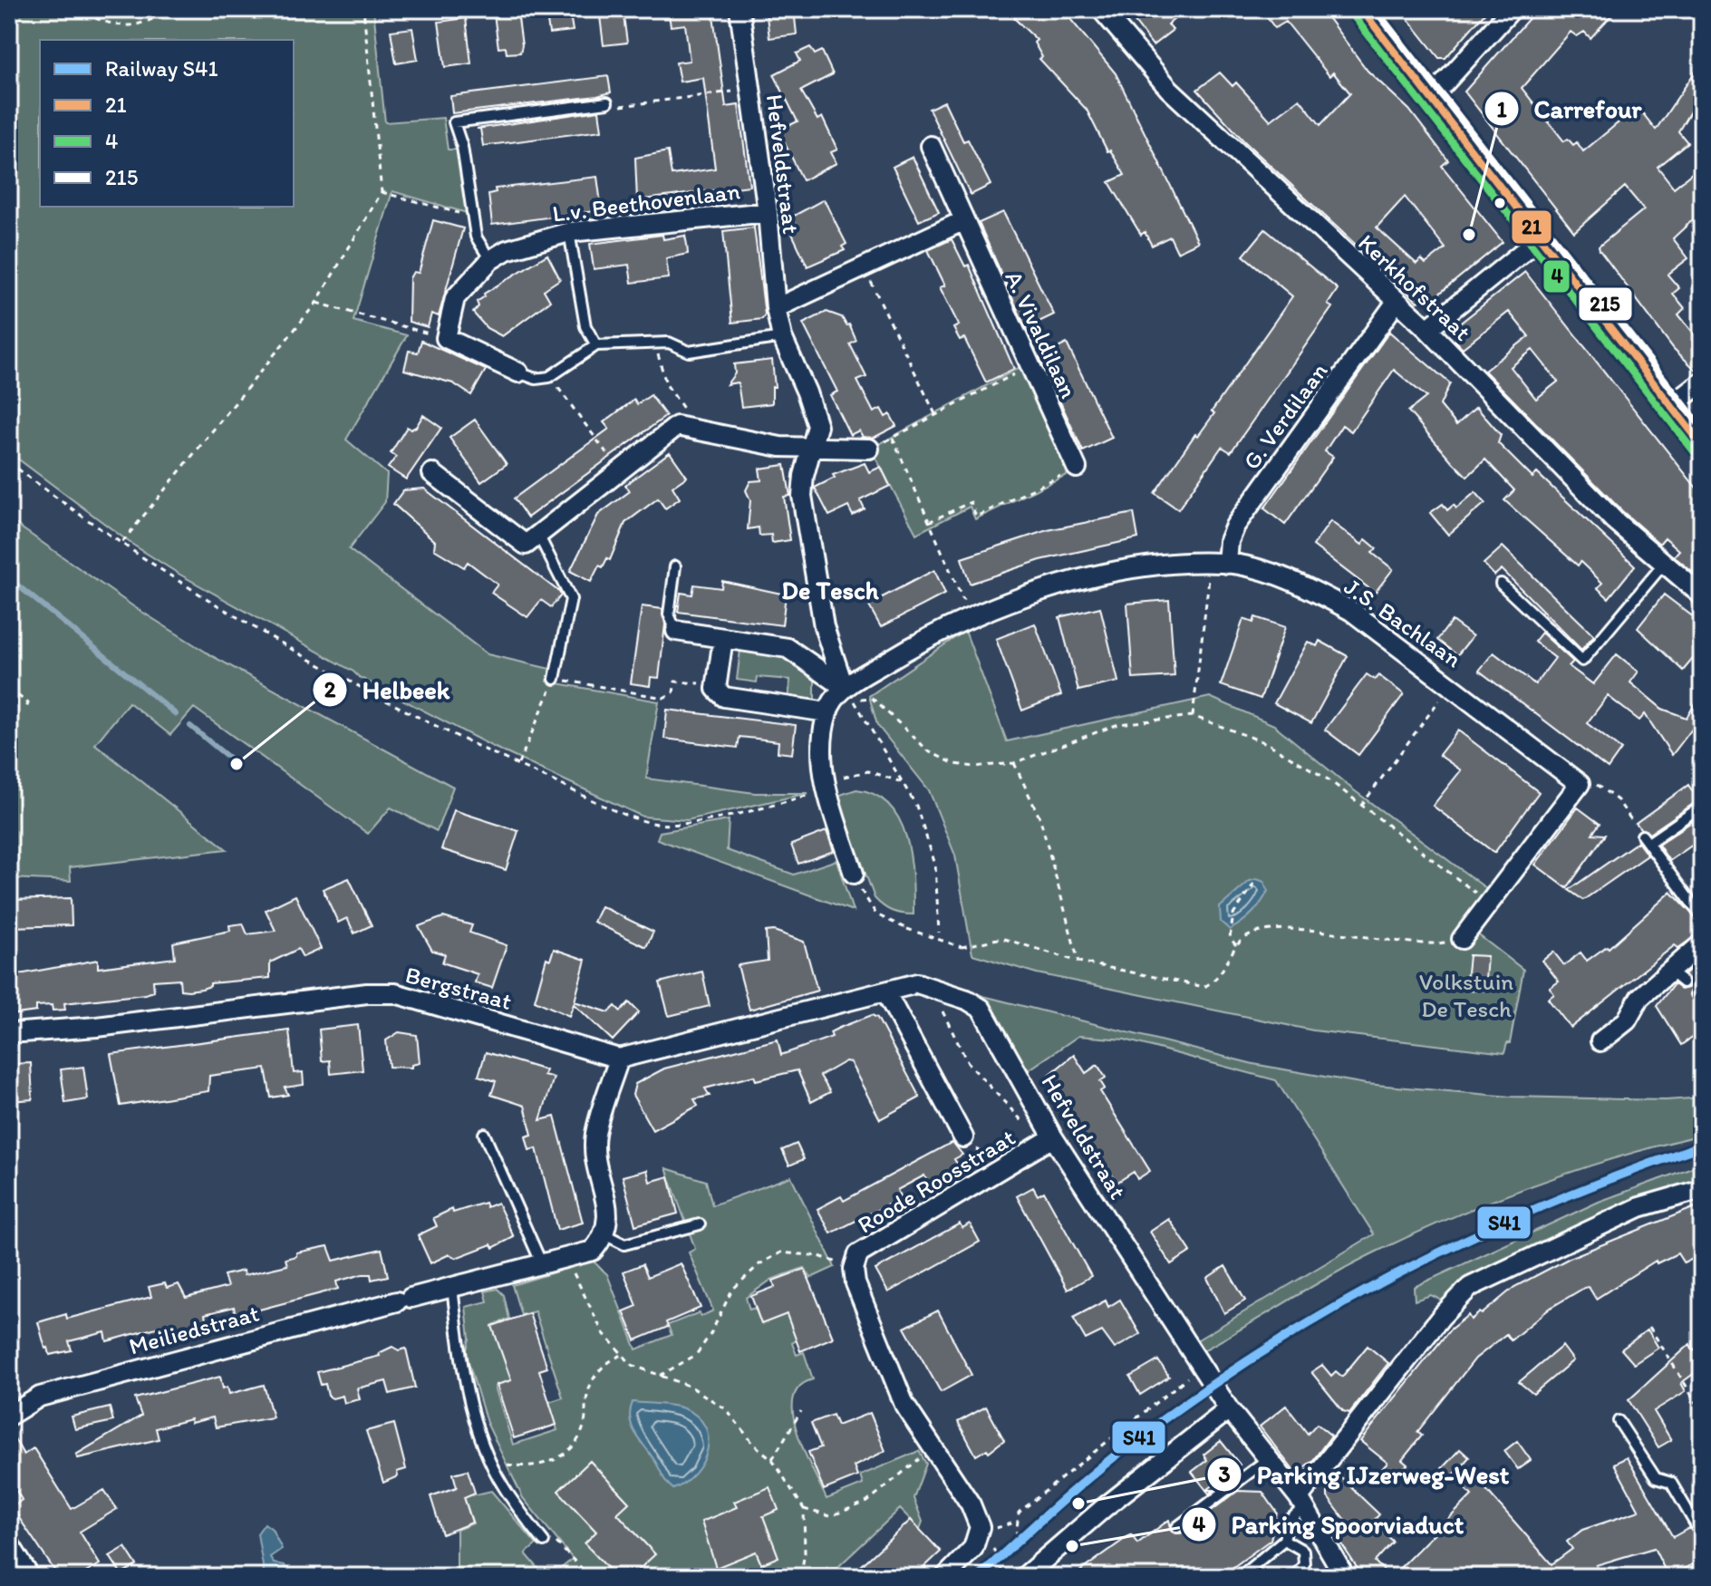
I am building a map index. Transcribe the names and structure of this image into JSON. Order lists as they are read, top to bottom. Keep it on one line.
{"streets":{"street":["Hefveldstraat","L.v. Beethovenlaan","Kerkhofstraat","A. Vivaldilaan","G. Verdilaan","J.S. Bachlaan","Bergstraat","Roode Roosstraat","Meiliedstraat"]},"crossings":[["Hefveldstraat","L.v. Beethovenlaan"],["Hefveldstraat","J.S. Bachlaan"],["Hefveldstraat","Roode Roosstraat"],["Kerkhofstraat","G. Verdilaan"],["G. Verdilaan","J.S. Bachlaan"]],"districts":["De Tesch"],"parks":["Volkstuin De Tesch"],"places":["Carrefour","Helbeek","Parking IJzerweg-West","Parking Spoorviaduct"],"lines":["transit line 21","transit line 215","transit line 4","rail line S41"],"legend":["Railway S41","21","4","215"]}
